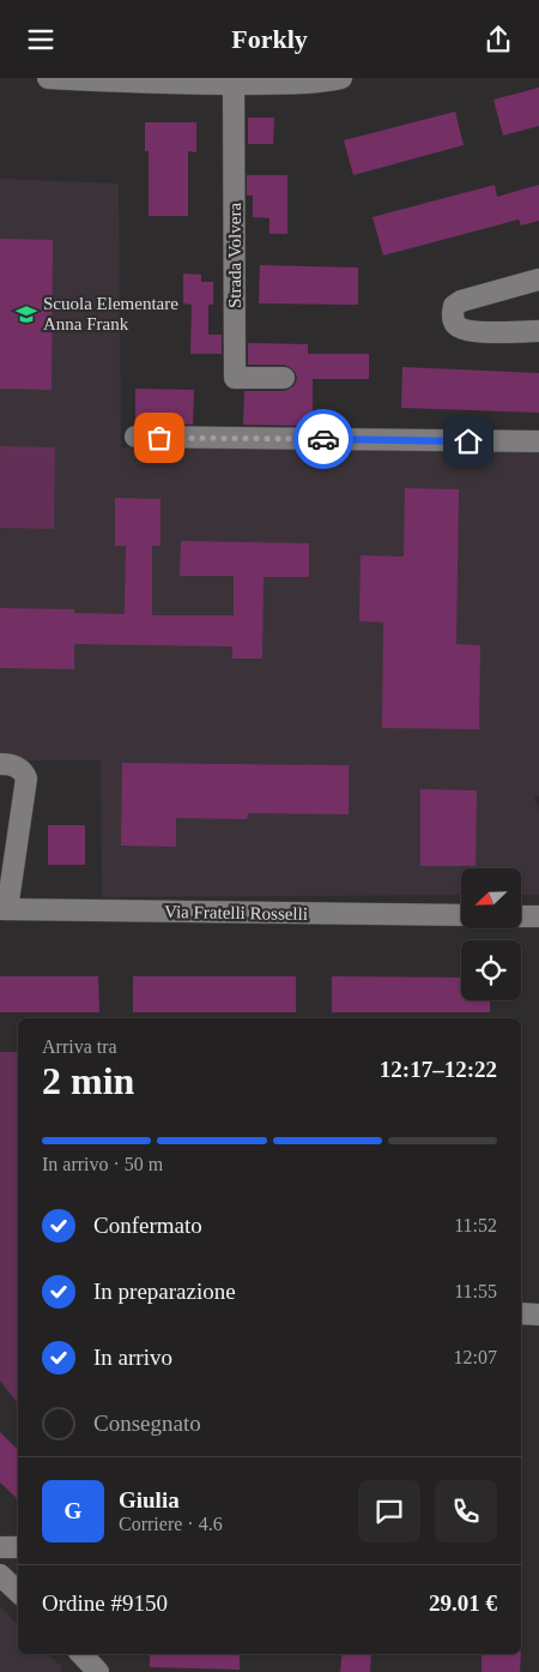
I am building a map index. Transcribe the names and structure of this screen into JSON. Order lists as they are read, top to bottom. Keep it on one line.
{"streets":{"street":["Strada Volvera","Via Fratelli Rosselli"]},"places":{"school or university":["Scuola Elementare Anna Frank"]},"north":"bottom left","page":{"header":"Forkly","heading":["2 min","Arriva tra","12:17–12:22"],"panel":["Giulia","Corriere · 4.6","Ordine #9150","29.01 €"],"bar":"In arrivo · 50 m","list":[["Confermato","11:52"],["In preparazione","11:55"],["In arrivo","12:07"],"Consegnato"],"round":"G"}}
